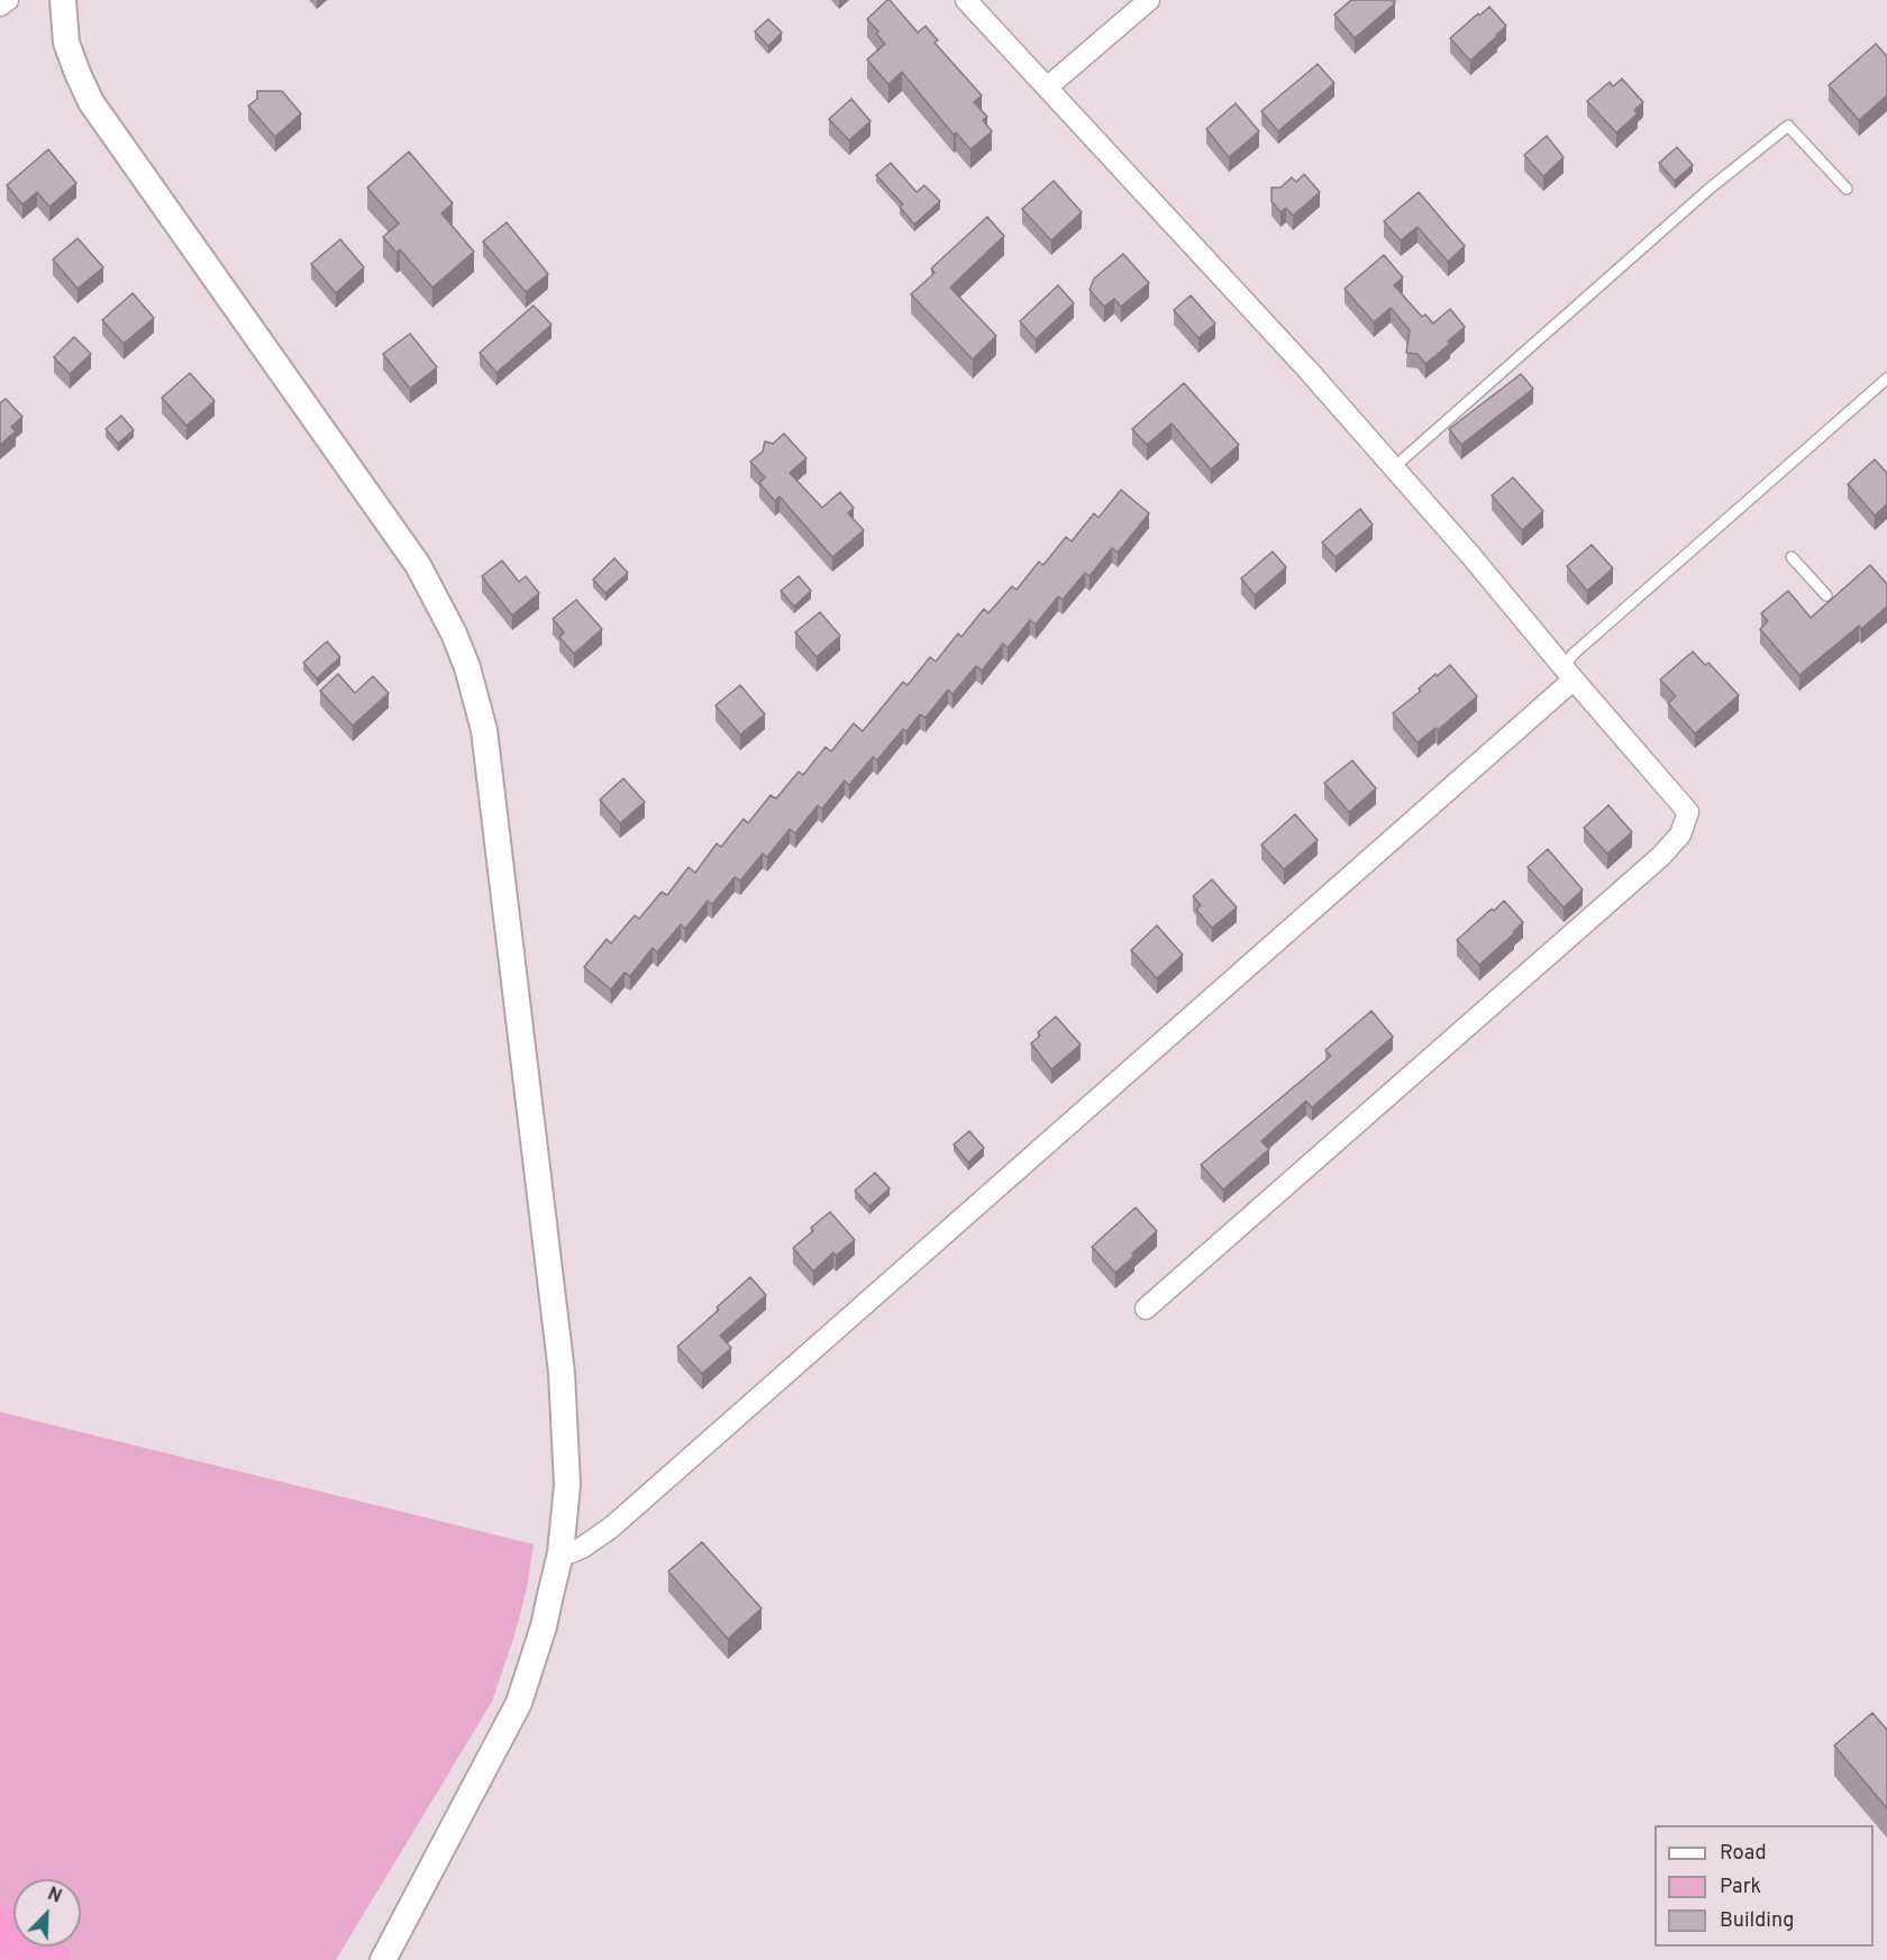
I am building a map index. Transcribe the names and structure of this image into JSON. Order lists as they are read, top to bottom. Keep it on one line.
{"legend":["Road","Park","Building"],"north":"top right"}
